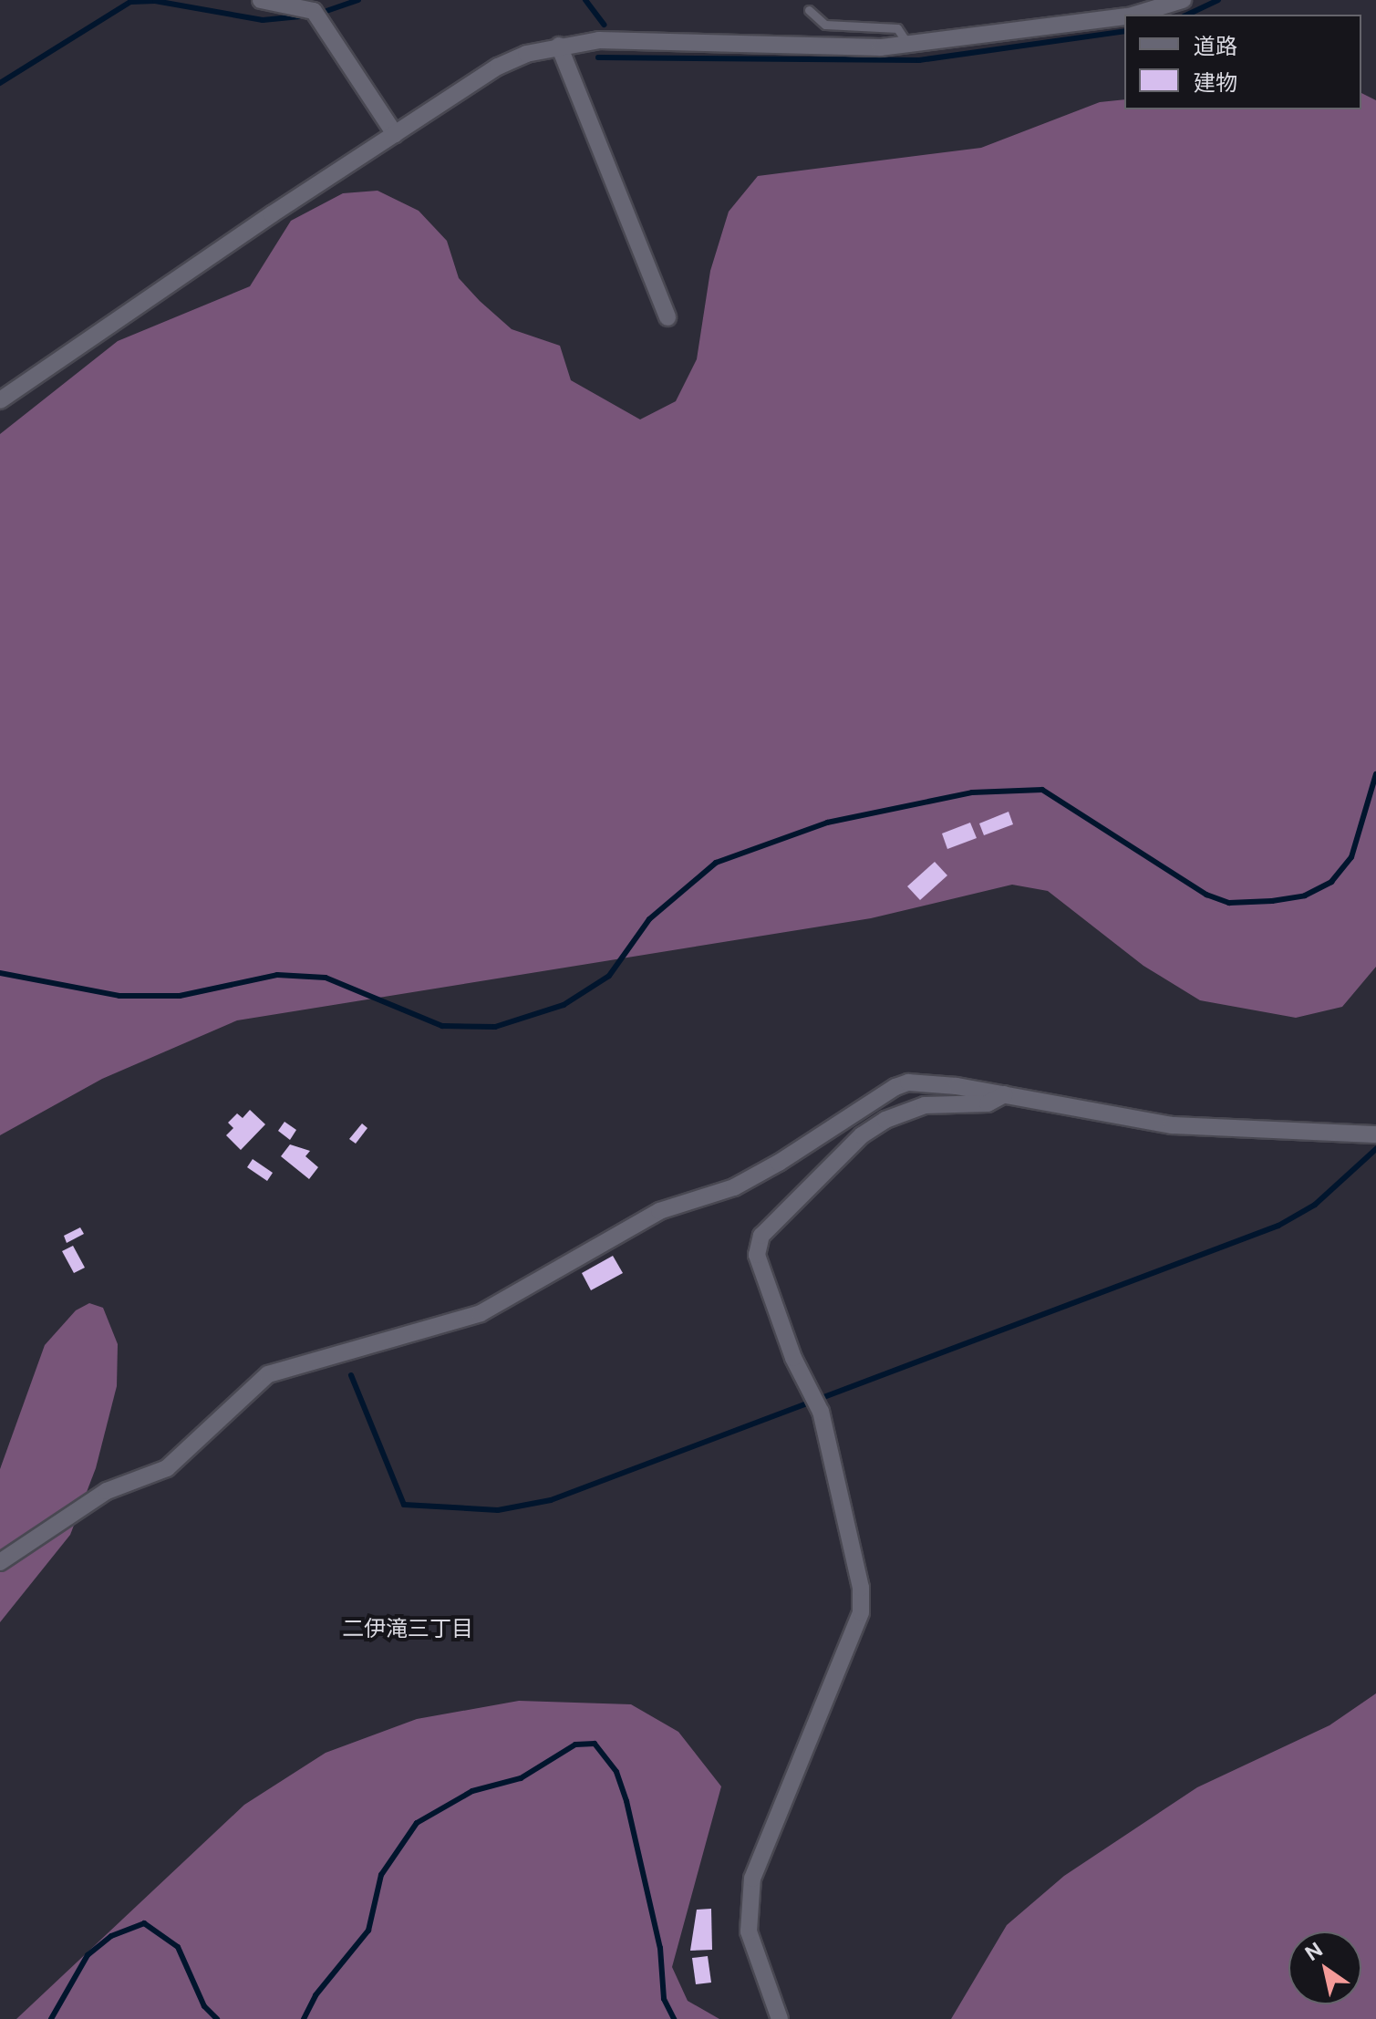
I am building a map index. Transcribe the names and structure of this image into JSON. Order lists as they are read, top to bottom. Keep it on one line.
{"districts":["二伊滝三丁目"],"legend":["道路","建物"],"north":"top left"}
